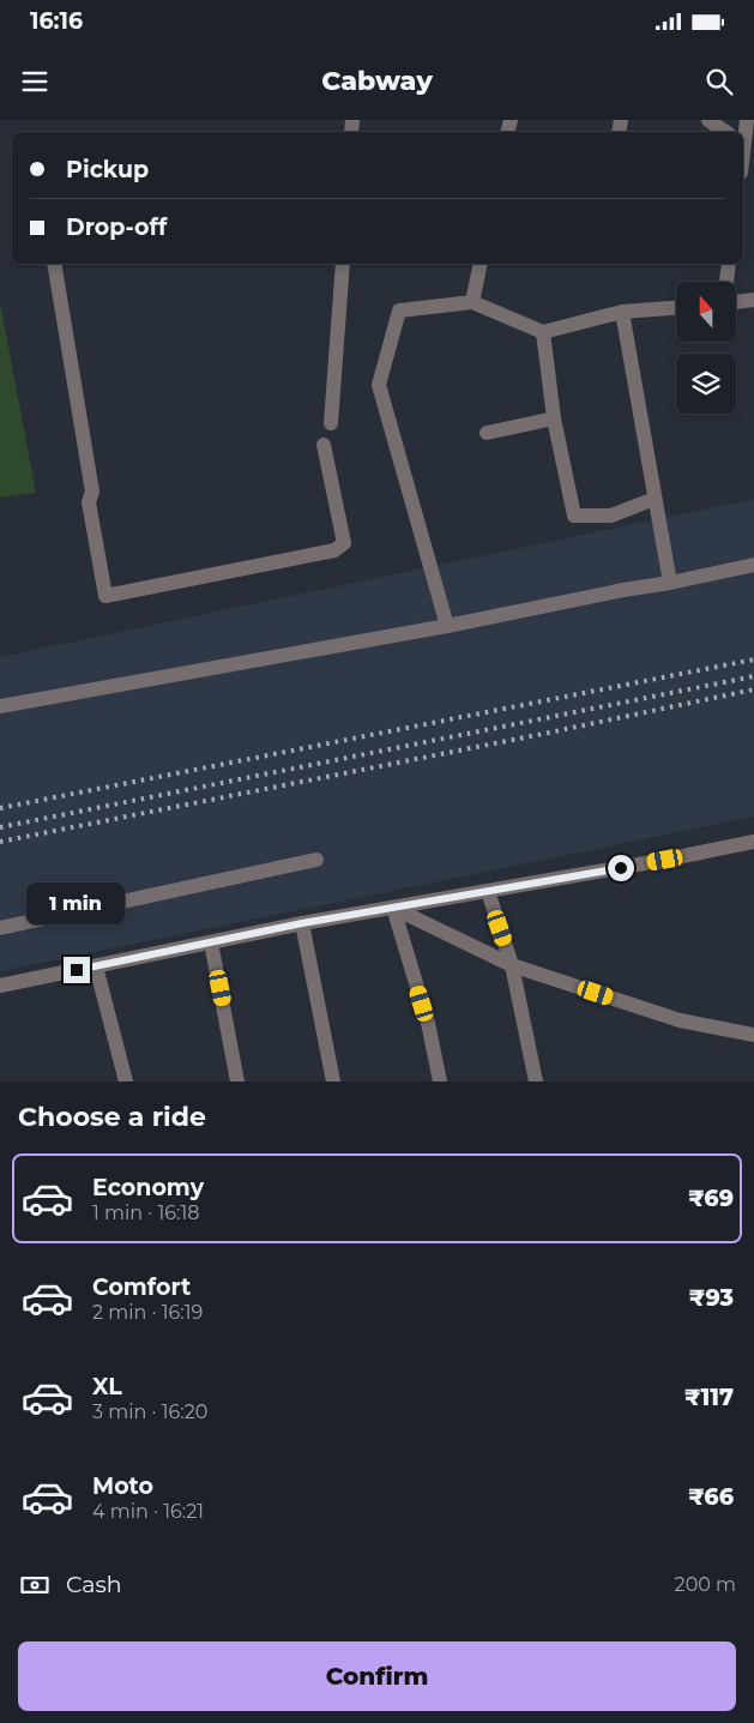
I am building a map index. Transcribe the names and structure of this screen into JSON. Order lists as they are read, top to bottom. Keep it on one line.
{"north":"top","page":{"status":"16:16","header":"Cabway","banner":["Pickup","Drop-off"],"bubble":"1 min","heading":"Choose a ride","list":[{"name":"Economy","note":"1 min · 16:18","value":"₹69"},{"name":"Comfort","note":"2 min · 16:19","value":"₹93"},{"name":"XL","note":"3 min · 16:20","value":"₹117"},{"name":"Moto","note":"4 min · 16:21","value":"₹66"}],"pay":["Cash","200 m"],"buttons":"Confirm"}}
